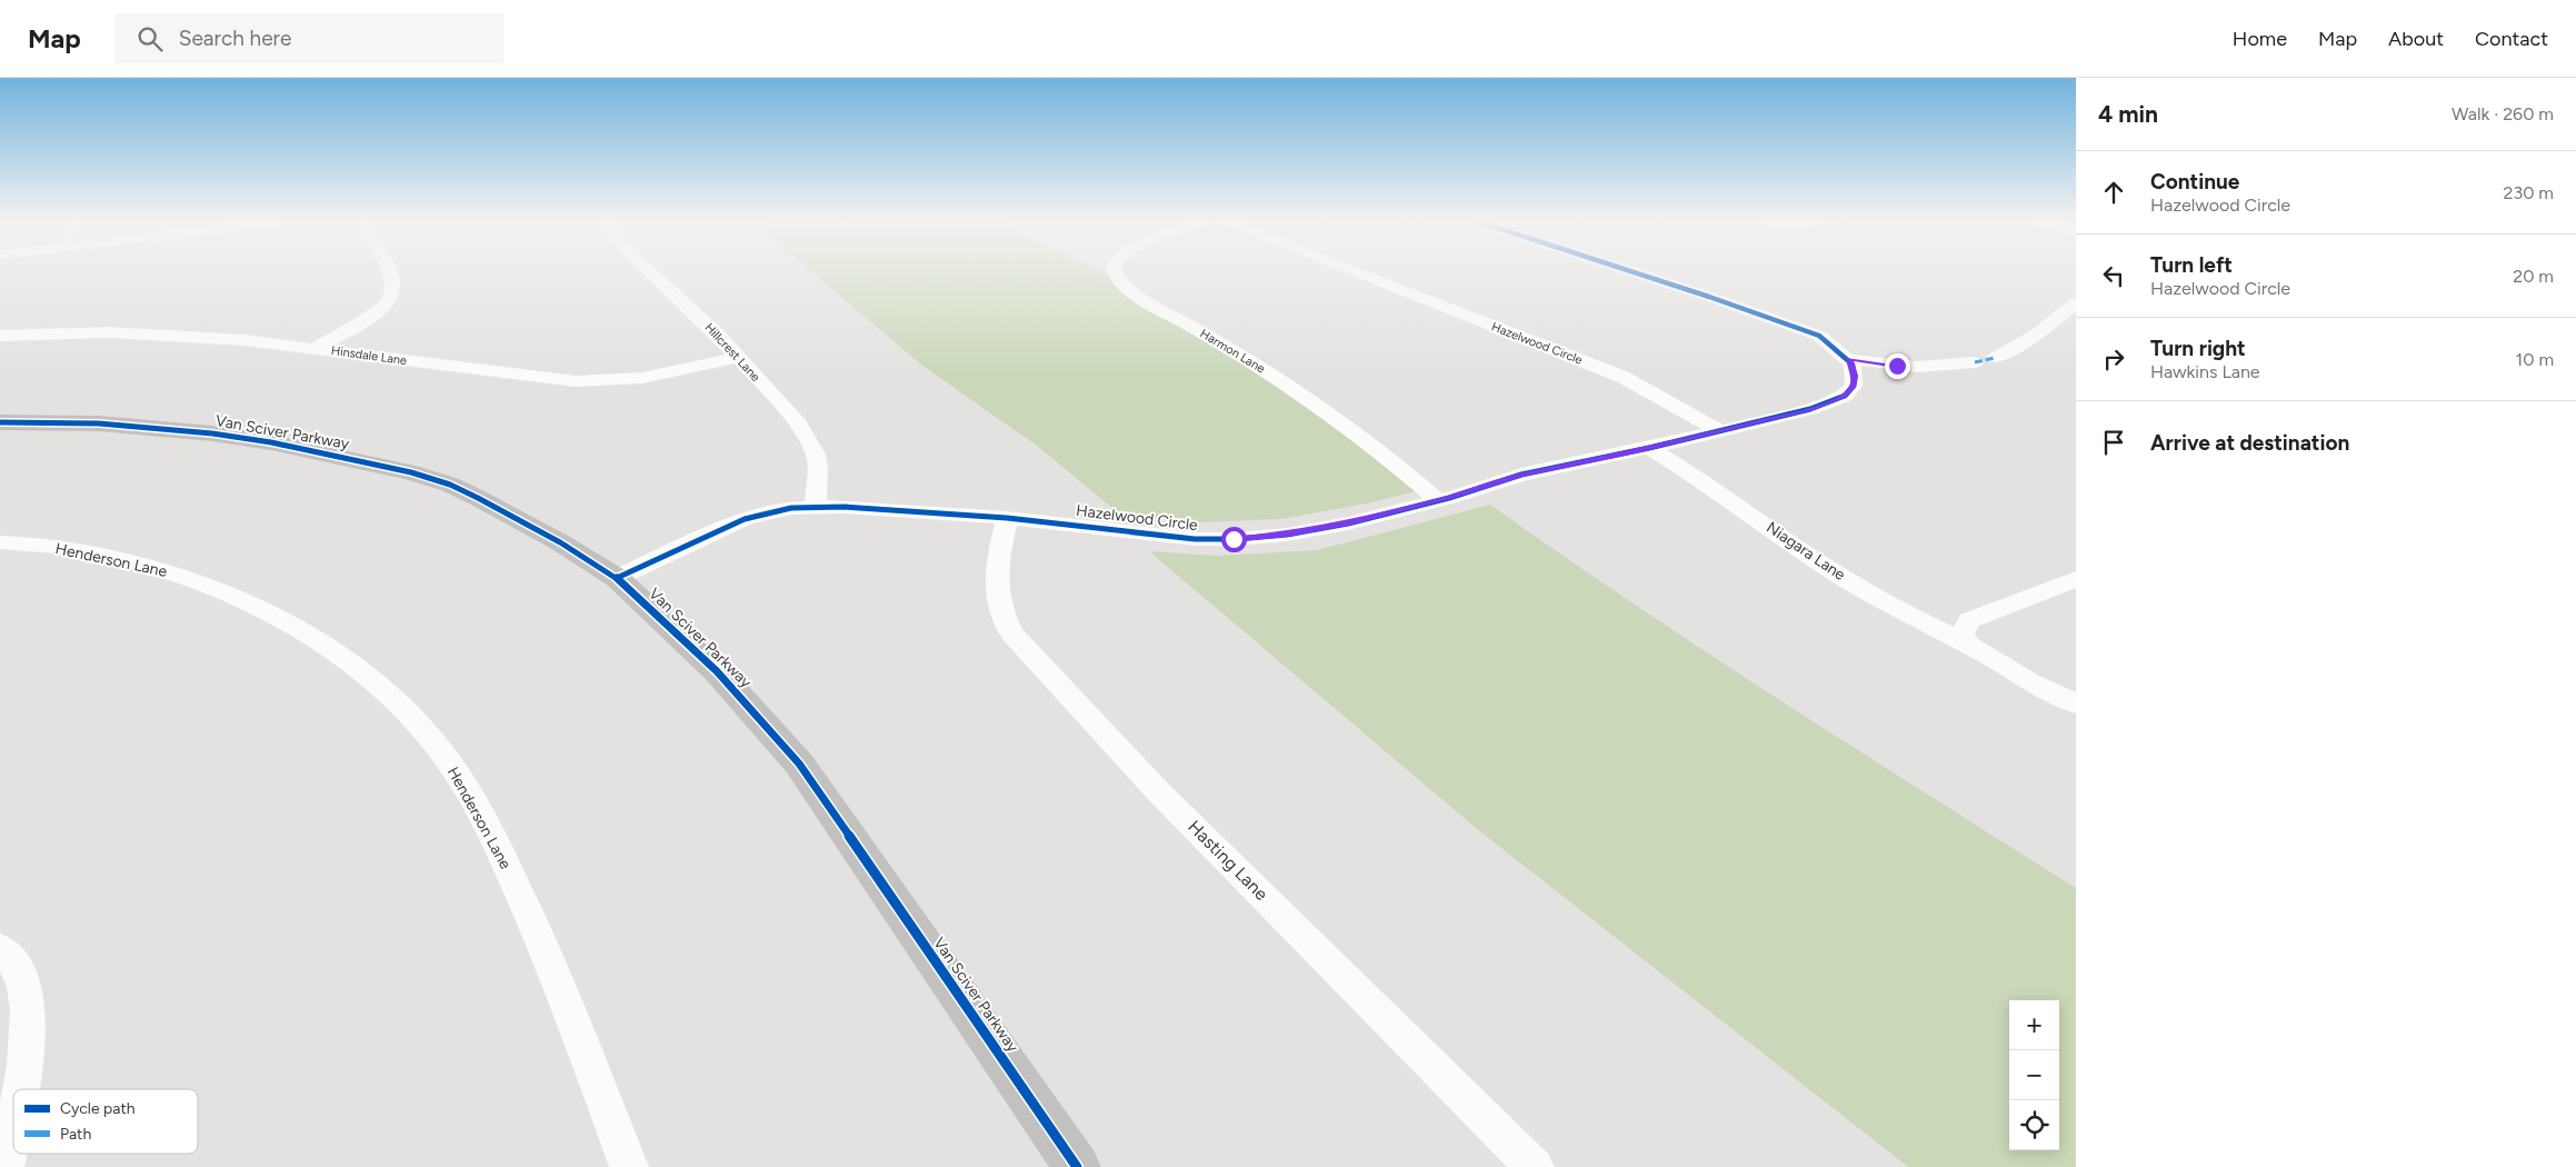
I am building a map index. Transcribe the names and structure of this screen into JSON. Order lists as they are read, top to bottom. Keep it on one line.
{"streets":{"street":["Hazelwood Circle","Harmon Lane","Hillcrest Lane","Hinsdale Lane","Van Sciver Parkway","Niagara Lane","Henderson Lane","Hasting Lane"]},"crossings":[["Hazelwood Circle","Harmon Lane"],["Hazelwood Circle","Hillcrest Lane"],["Hazelwood Circle","Van Sciver Parkway"],["Hazelwood Circle","Niagara Lane"],["Hazelwood Circle","Hasting Lane"],["Hillcrest Lane","Hinsdale Lane"]],"legend":["Cycle path","Path"],"page":{"header":"Map","search":"Search here","nav":["Home","Map","About","Contact"],"heading":["4 min","Walk · 260 m"],"list":[["Continue","Hazelwood Circle","230 m"],["Turn left","Hazelwood Circle","20 m"],["Turn right","Hawkins Lane","10 m"],"Arrive at destination"],"map_buttons":["+","−"]}}
